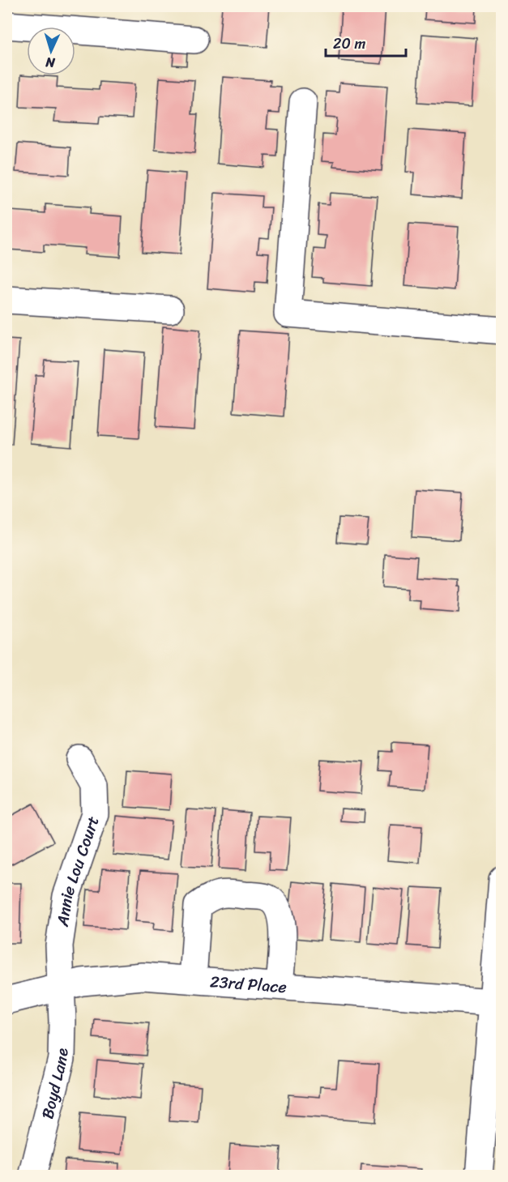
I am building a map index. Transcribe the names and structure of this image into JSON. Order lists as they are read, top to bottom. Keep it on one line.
{"streets":{"street":["Annie Lou Court","23rd Place","Boyd Lane"]},"crossings":[["Annie Lou Court","23rd Place"],["Annie Lou Court","Boyd Lane"],["23rd Place","Boyd Lane"]],"scale_bar":"20 m","north":"bottom"}
